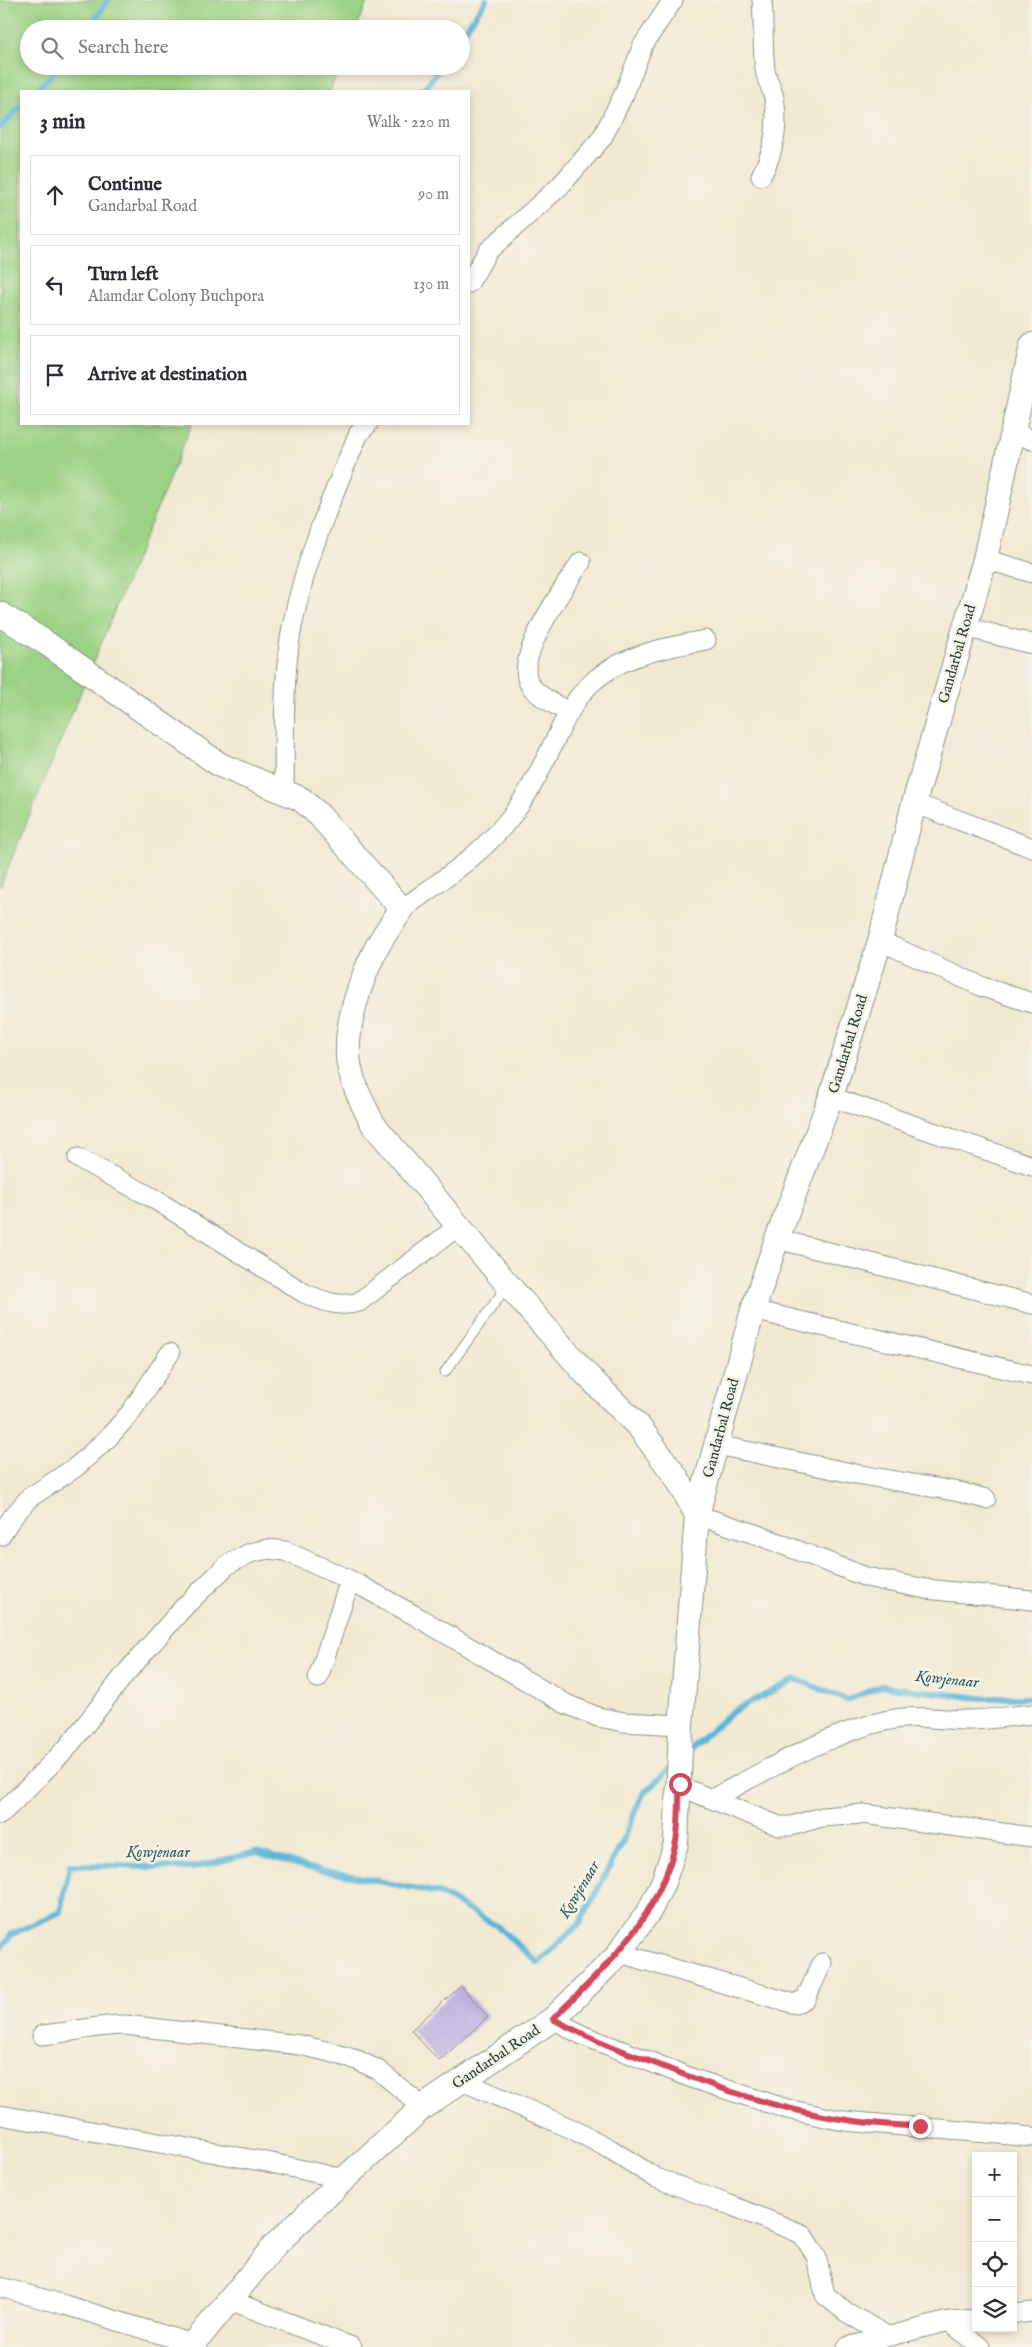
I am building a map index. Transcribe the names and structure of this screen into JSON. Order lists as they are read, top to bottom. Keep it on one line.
{"streets":{"street":["Gandarbal Road"]},"water":["Kowjenaar"],"page":{"search":"Search here","heading":["3 min","Walk · 220 m"],"list":[["Continue","Gandarbal Road","90 m"],["Turn left","Alamdar Colony Buchpora","130 m"],"Arrive at destination"],"map_buttons":["+","−"]}}
